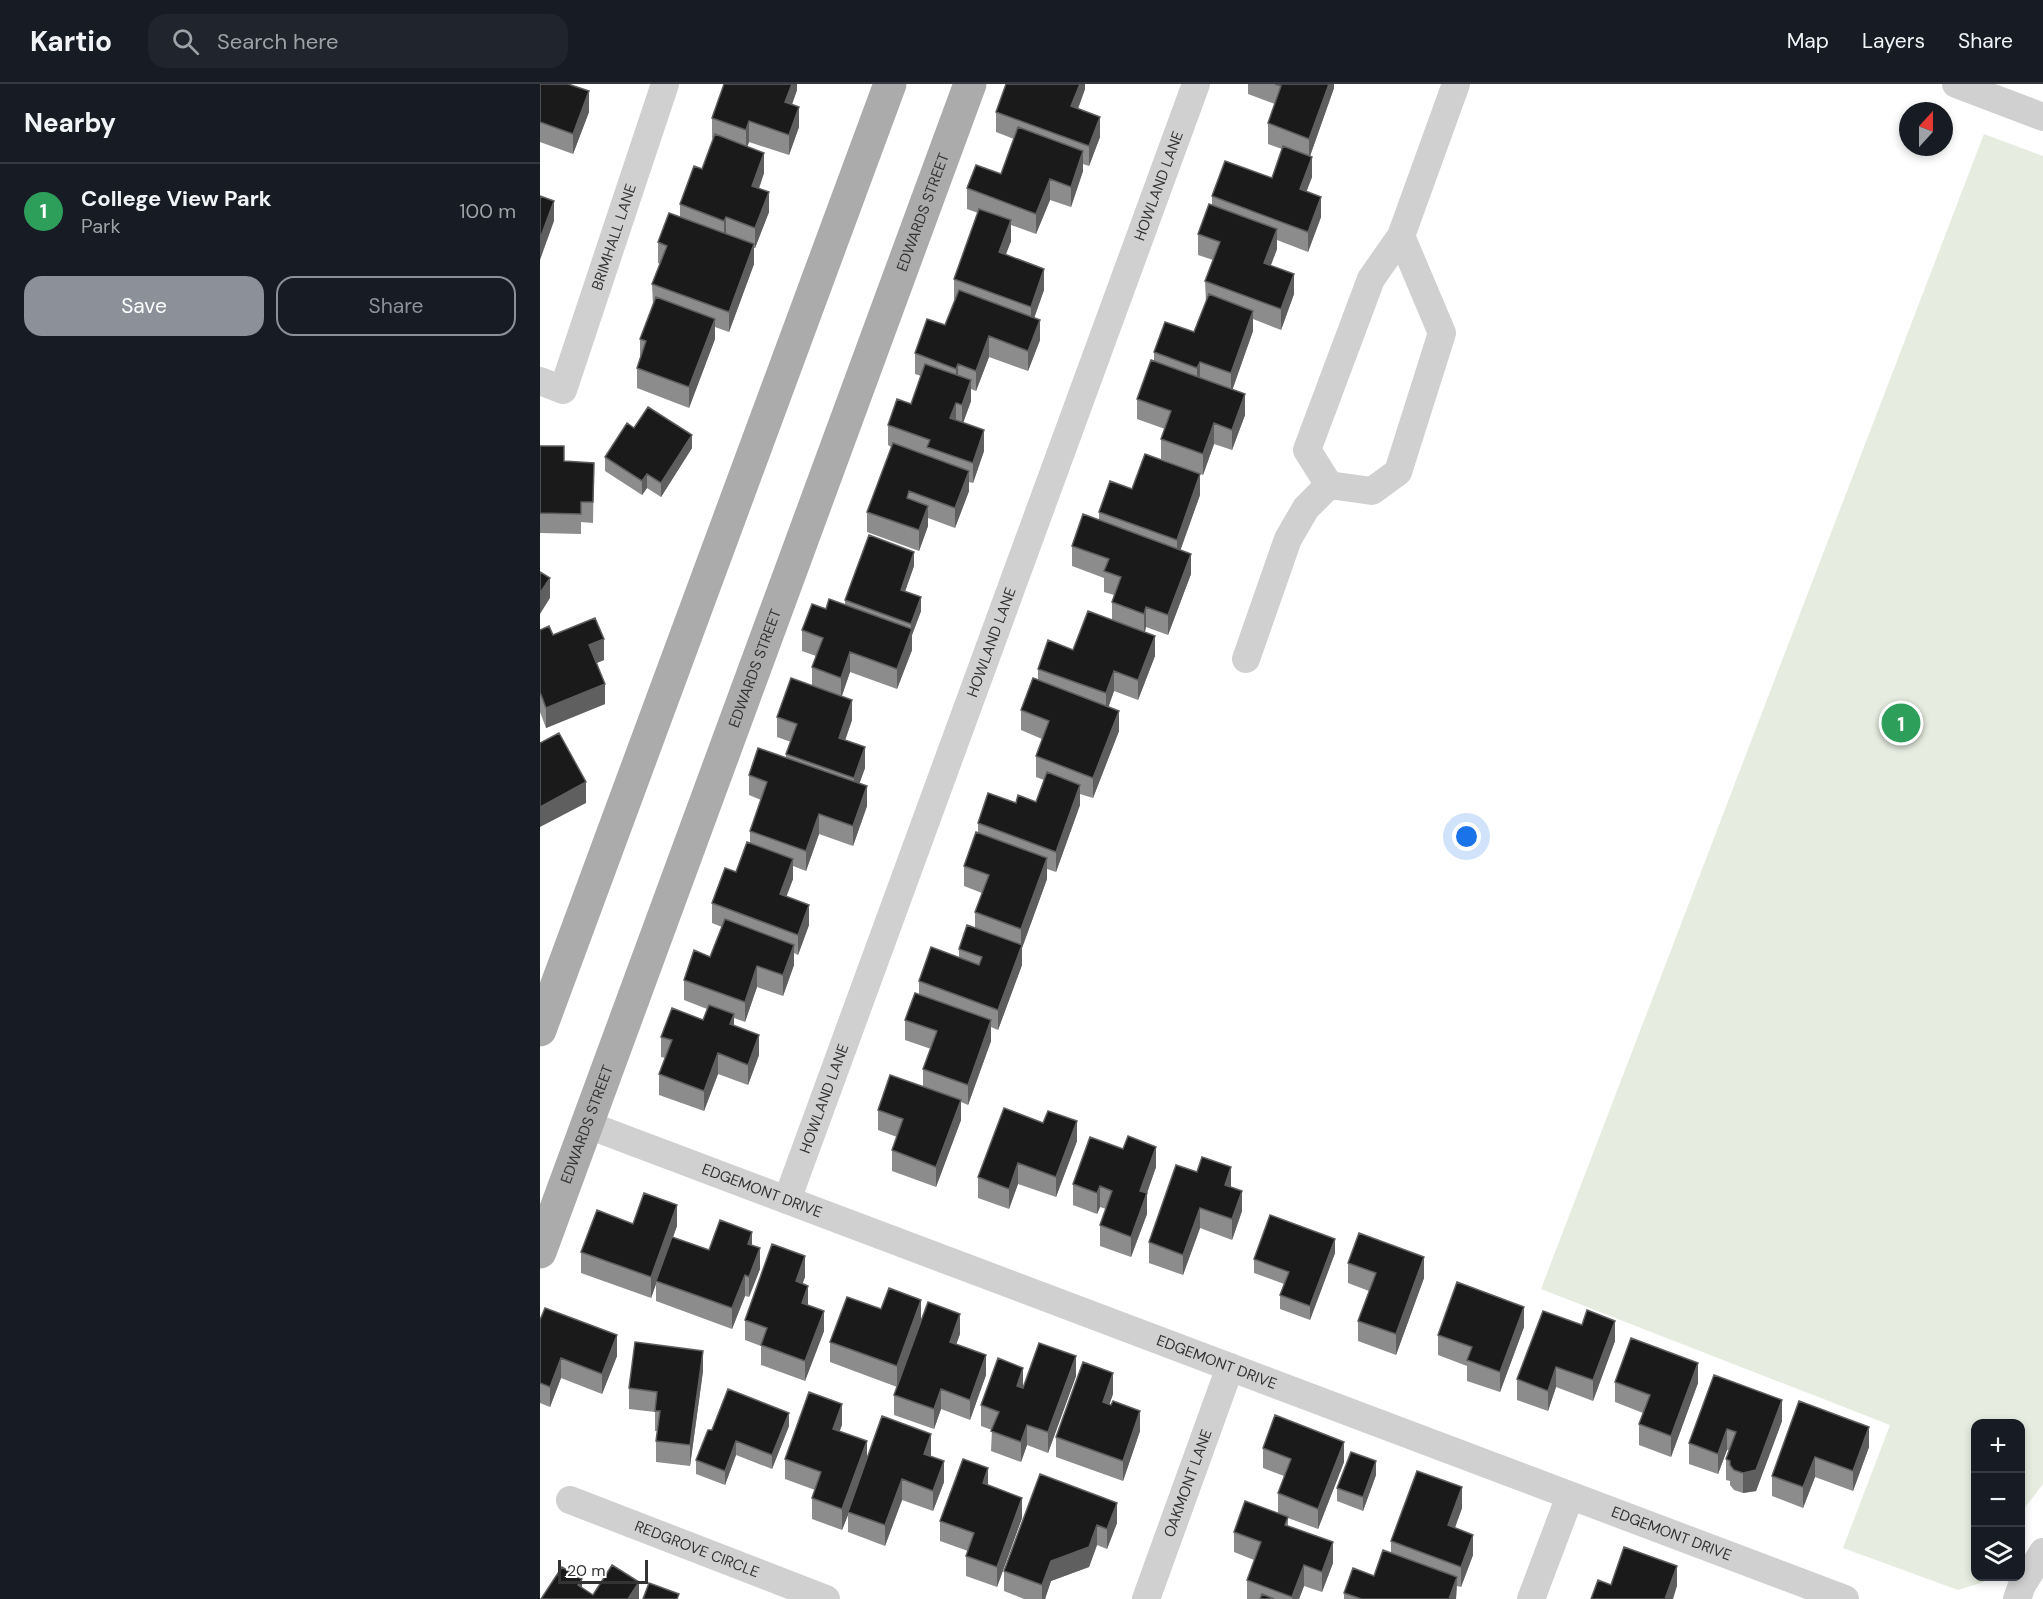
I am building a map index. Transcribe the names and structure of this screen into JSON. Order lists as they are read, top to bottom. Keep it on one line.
{"streets":{"main road":["EDWARDS STREET"],"street":["HOWLAND LANE","BRIMHALL LANE","EDGEMONT DRIVE","OAKMONT LANE","REDGROVE CIRCLE"]},"crossings":[["HOWLAND LANE","EDGEMONT DRIVE"],["EDWARDS STREET","EDGEMONT DRIVE"],["EDGEMONT DRIVE","OAKMONT LANE"]],"scale_bar":"20 m","north":"top","page":{"header":"Kartio","search":"Search here","nav":["Map","Layers","Share"],"heading":"Nearby","list":[{"mark":"1","name":"College View Park","note":"Park","value":"100 m"}],"buttons":["Save","Share"],"pins":"1","map_buttons":["+","−"],"scale":"20 m"}}
